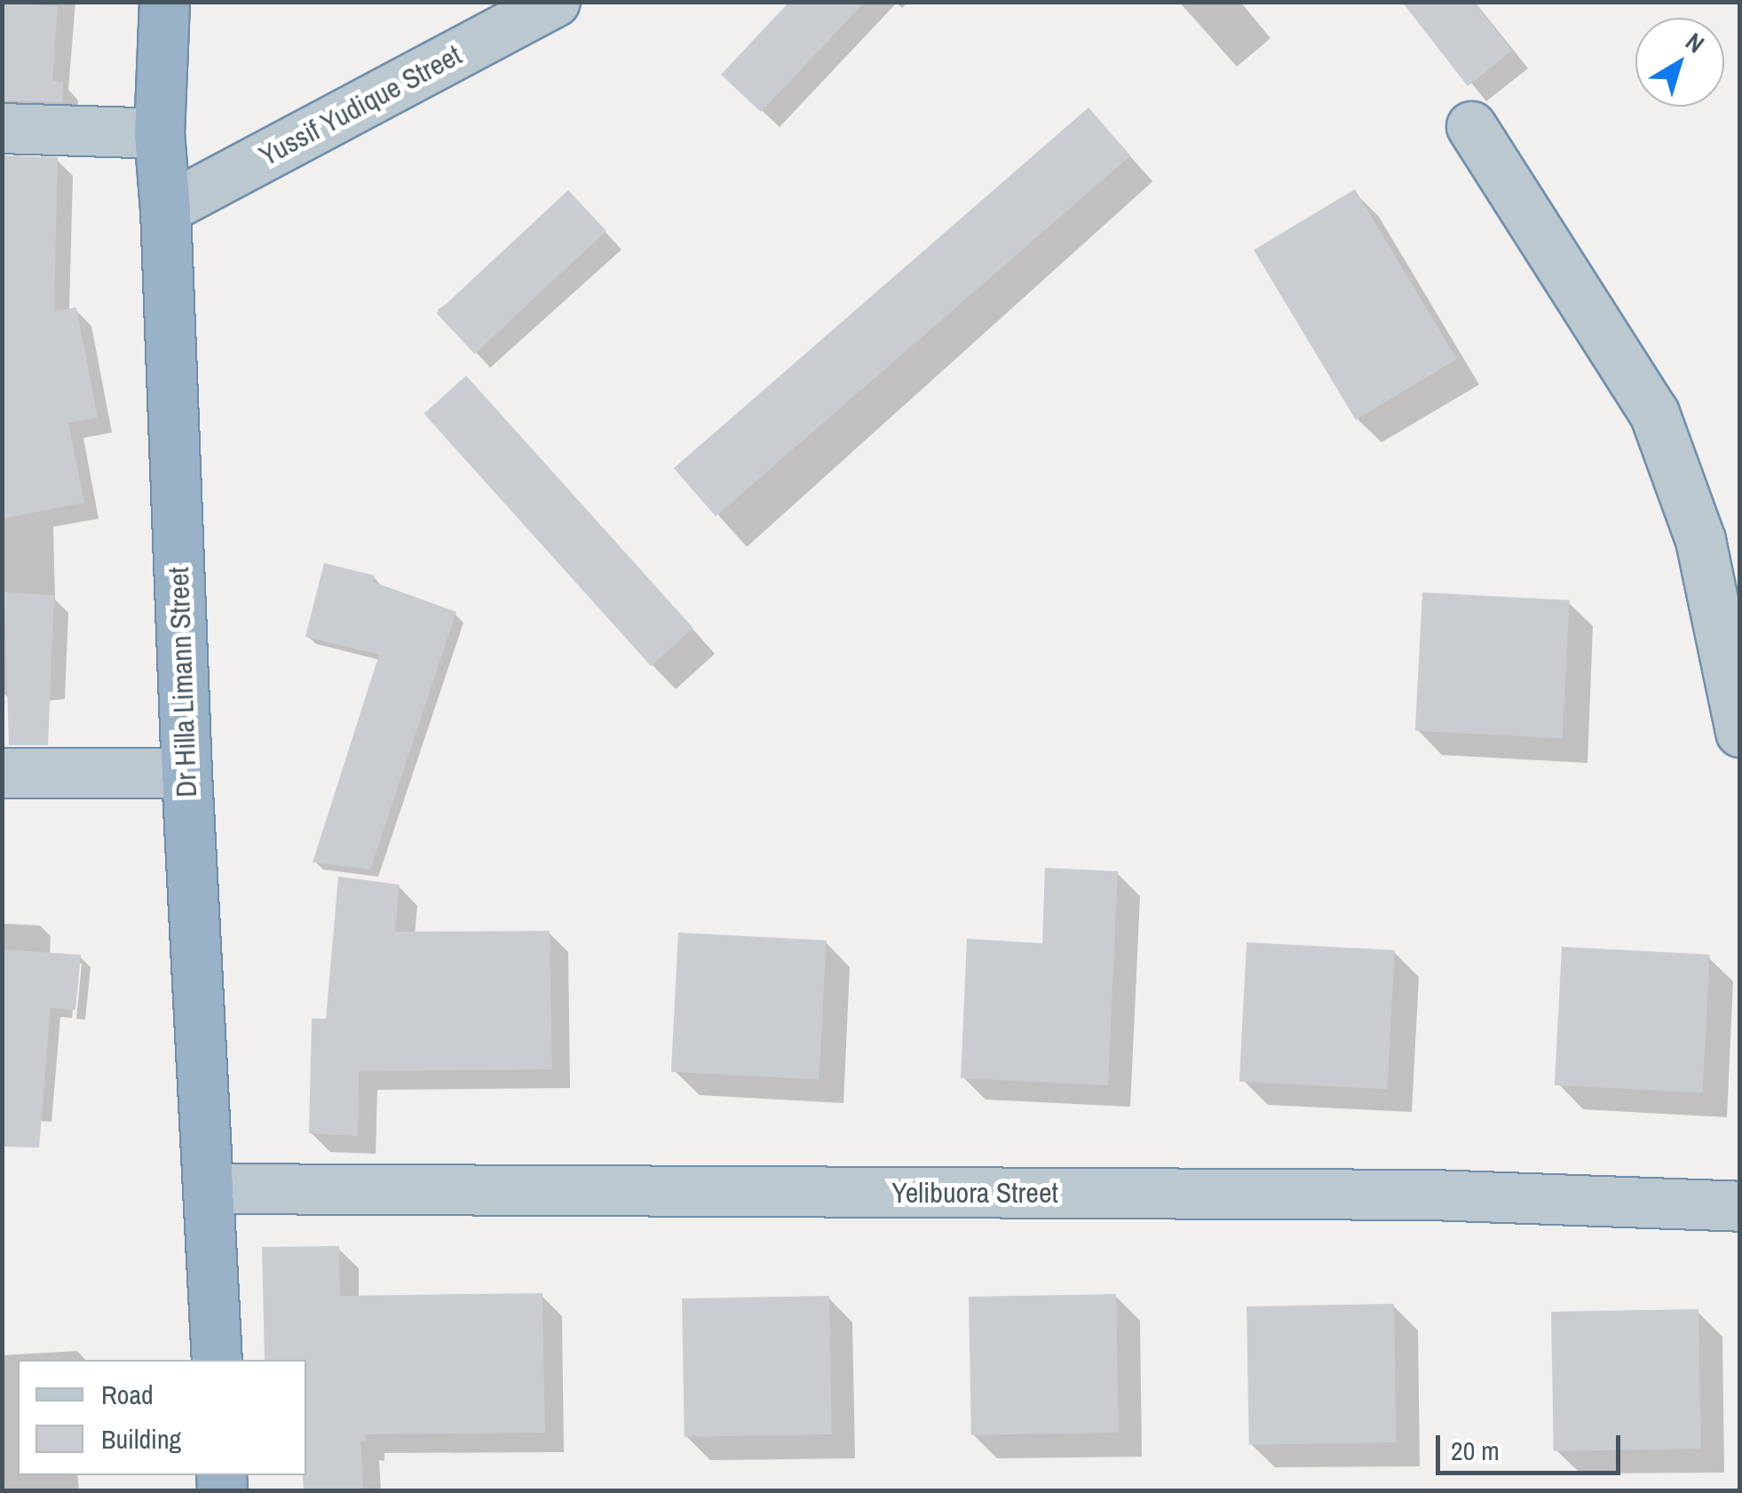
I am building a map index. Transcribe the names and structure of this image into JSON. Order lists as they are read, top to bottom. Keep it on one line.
{"streets":{"highway":["Dr Hilla Limann Street"],"street":["Yussif Yudique Street","Yelibuora Street"]},"crossings":[["Yussif Yudique Street","Dr Hilla Limann Street"],["Dr Hilla Limann Street","Yelibuora Street"]],"legend":["Road","Building"],"scale_bar":"20 m","north":"top right"}
